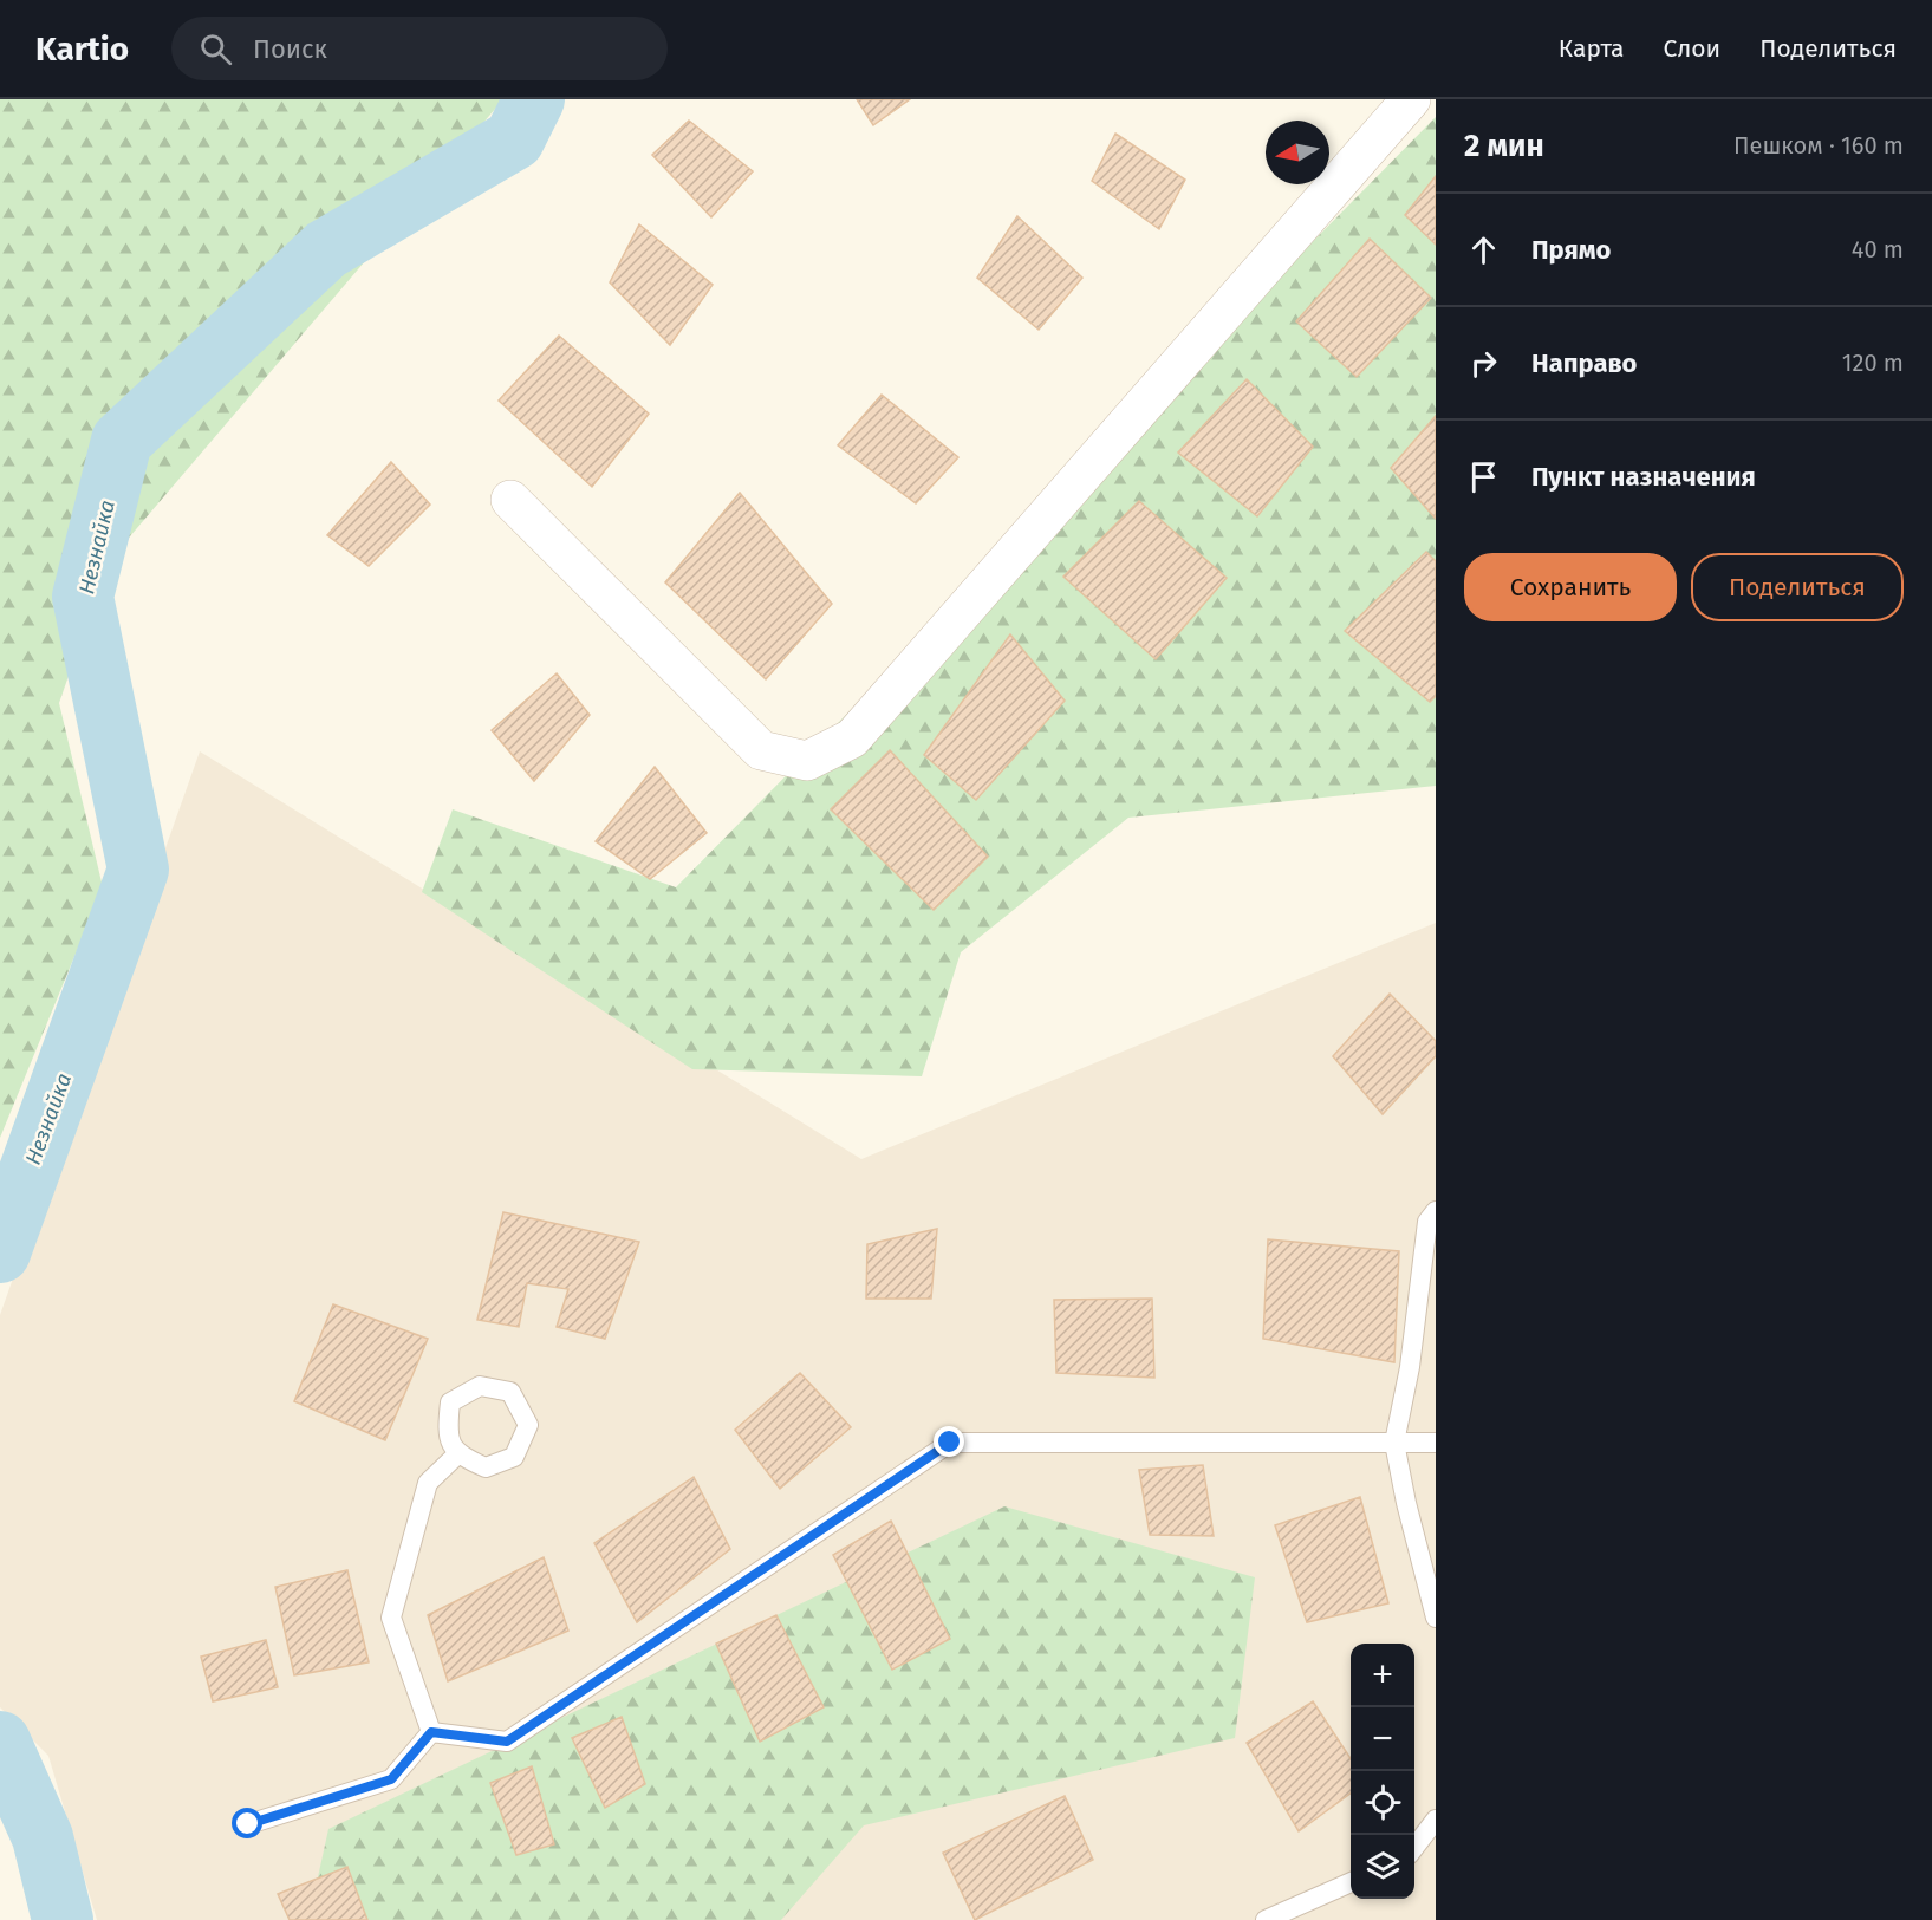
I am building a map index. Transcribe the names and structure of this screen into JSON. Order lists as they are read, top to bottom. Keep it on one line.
{"water":["Незнайка"],"north":"left","page":{"header":"Kartio","search":"Поиск","nav":["Карта","Слои","Поделиться"],"heading":["2 мин","Пешком · 160 m"],"list":[["Прямо","40 m"],["Направо","120 m"],"Пункт назначения"],"buttons":["Сохранить","Поделиться"],"map_buttons":["+","−"]}}
